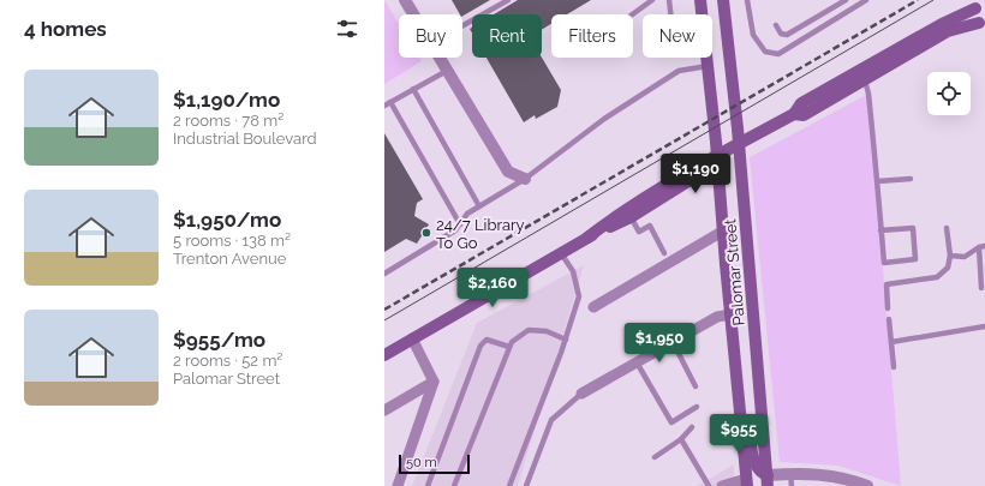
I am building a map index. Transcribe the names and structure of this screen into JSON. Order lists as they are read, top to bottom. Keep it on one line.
{"streets":{"main road":["Palomar Street"]},"places":["24/7 Library To Go"],"scale_bar":"50 m","page":{"heading":"4 homes","chip":["Buy","Rent","Filters","New"],"list":[{"name":"$1,190/mo","note":"2 rooms · 78 m² · Industrial Boulevard"},{"name":"$1,950/mo","note":"5 rooms · 138 m² · Trenton Avenue"},{"name":"$955/mo","note":"2 rooms · 52 m² · Palomar Street"}],"price":["$1,190","$2,160","$1,950","$955"],"scale":"50 m"}}
